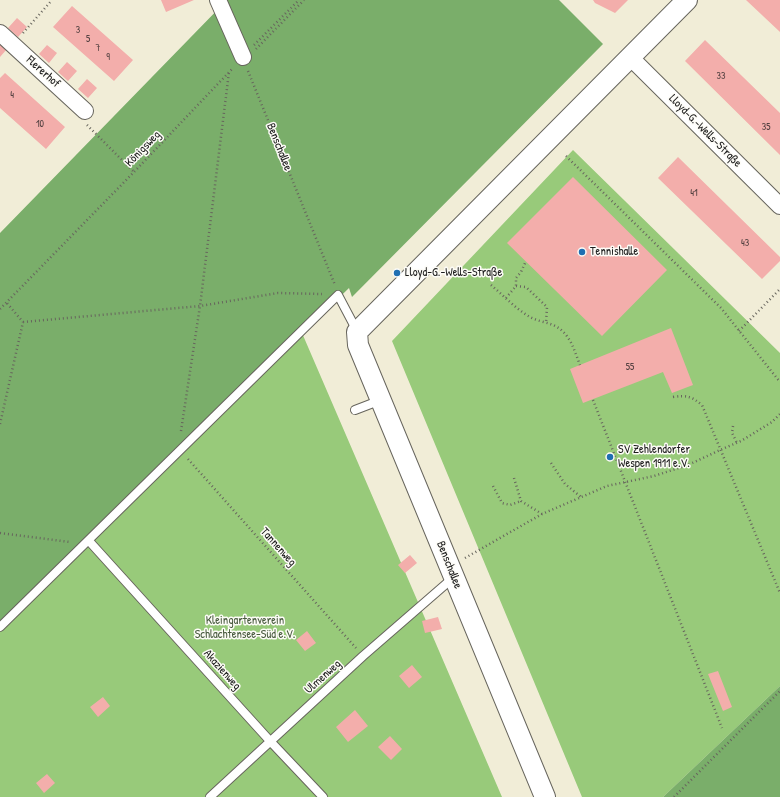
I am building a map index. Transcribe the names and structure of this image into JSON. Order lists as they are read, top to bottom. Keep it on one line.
{"streets":{"street":["Flererhof","Lloyd-G.-Wells-Straße","Benschallee"],"lane":["Akazienweg","Ulmenweg"],"path":["Königsweg","Tannenweg"]},"crossings":[["Benschallee","Königsweg"],["Benschallee","Ulmenweg"],["Tannenweg","Ulmenweg"],["Akazienweg","Ulmenweg"]],"parks":["Kleingartenverein Schlachtensee-Süd e.V."],"places":["Tennishalle","Lloyd-G.-Wells-Straße","SV Zehlendorfer Wespen 1911 e.V."],"house_numbers":["3","5","7","9","33","4","10","35","41","43","55"]}
